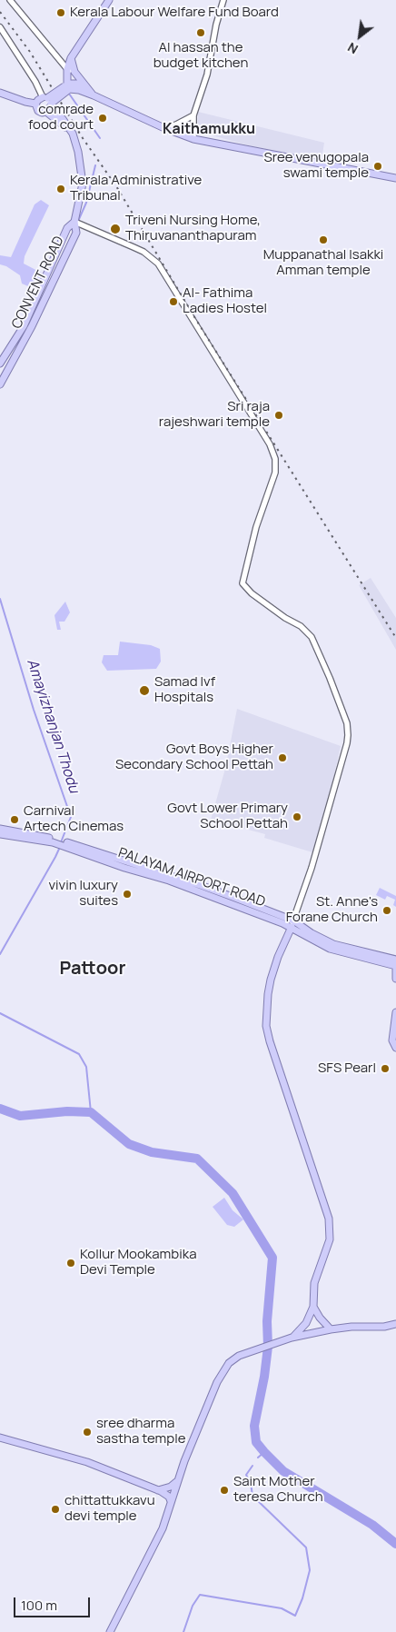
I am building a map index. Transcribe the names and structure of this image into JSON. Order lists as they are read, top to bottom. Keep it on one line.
{"streets":{"main road":["CONVENT ROAD","PALAYAM AIRPORT ROAD"]},"districts":["Kaithamukku","Pattoor"],"water":["Amayizhanjan Thodu"],"places":["Kerala Labour Welfare Fund Board","Al hassan the budget kitchen","comrade food court","Sree venugopala swami temple","Kerala Administrative Tribunal","Triveni Nursing Home, Thiruvananthapuram","Muppanathal Isakki Amman temple","Al- Fathima Ladies Hostel","Sri raja rajeshwari temple","Samad Ivf Hospitals","Govt Boys Higher Secondary School Pettah","Govt Lower Primary School Pettah","Carnival Artech Cinemas","vivin luxury suites","St. Anne's Forane Church","SFS Pearl","Kollur Mookambika Devi Temple","sree dharma sastha temple","Saint Mother teresa Church","chittattukkavu devi temple"],"scale_bar":"100 m","north":"bottom left"}
